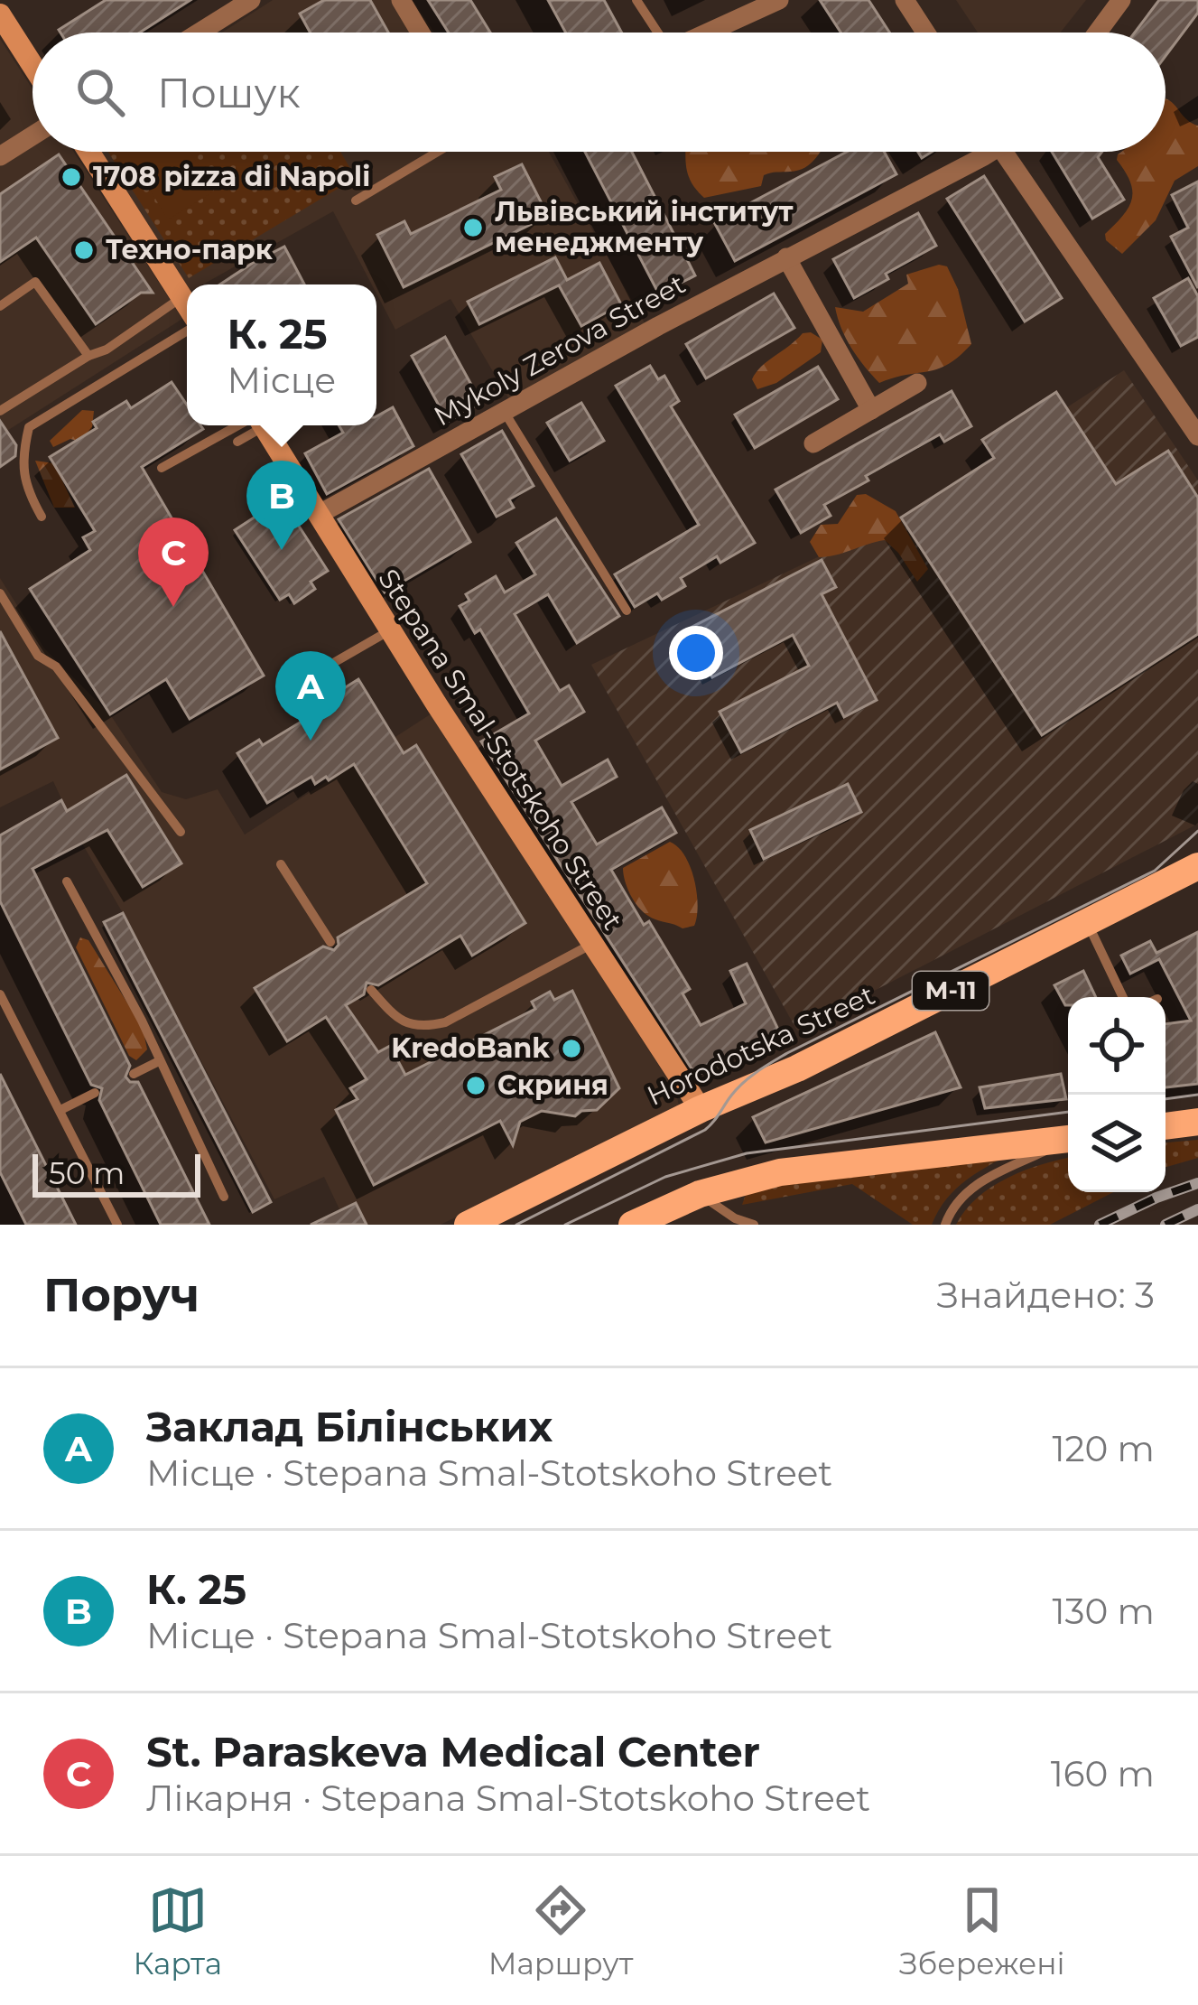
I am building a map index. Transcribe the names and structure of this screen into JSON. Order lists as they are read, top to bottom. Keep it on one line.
{"streets":{"main road":["М-11","Horodotska Street"],"street":["Mykoly Zerova Street","Stepana Smal-Stotskoho Street"]},"crossings":[["Mykoly Zerova Street","Stepana Smal-Stotskoho Street"],["Stepana Smal-Stotskoho Street","Horodotska Street"]],"places":["1708 pizza di Napoli","Львівський інститут менеджменту","Техно-парк","KredoBank","Скриня"],"scale_bar":"50 m","page":{"search":"Пошук","popup":["К. 25","Місце"],"pins":["B","C","A"],"scale":"50 m","heading":["Поруч","Знайдено: 3"],"list":[{"mark":"A","name":"Заклад Білінських","note":"Місце · Stepana Smal-Stotskoho Street","value":"120 m"},{"mark":"B","name":"К. 25","note":"Місце · Stepana Smal-Stotskoho Street","value":"130 m"},{"mark":"C","name":"St. Paraskeva Medical Center","note":"Лікарня · Stepana Smal-Stotskoho Street","value":"160 m"}],"nav":["Карта","Маршрут","Збережені"]}}
